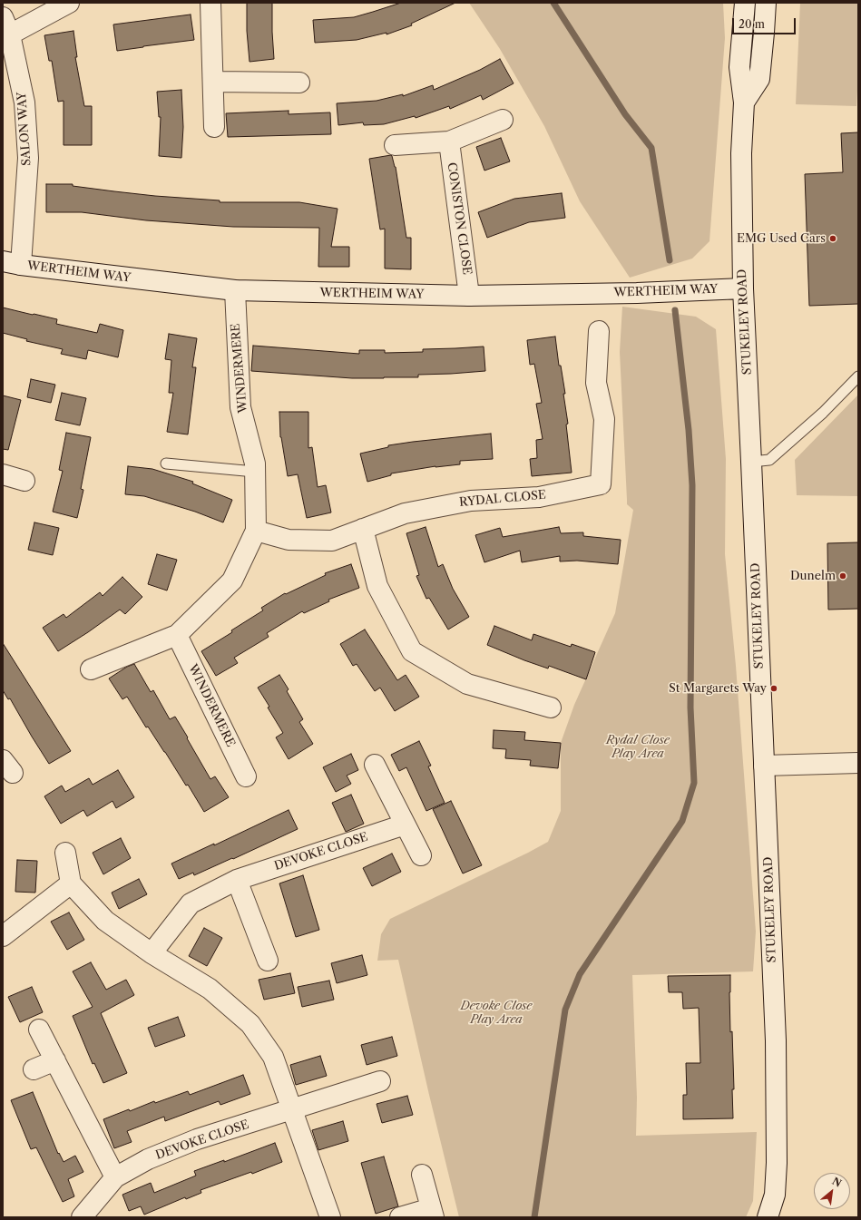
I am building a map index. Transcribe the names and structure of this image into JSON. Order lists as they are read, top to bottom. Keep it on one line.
{"streets":{"street":["SALON WAY","CONISTON CLOSE","WERTHEIM WAY","STUKELEY ROAD","WINDERMERE","RYDAL CLOSE","DEVOKE CLOSE"]},"crossings":[["SALON WAY","WERTHEIM WAY"],["CONISTON CLOSE","WERTHEIM WAY"],["WERTHEIM WAY","STUKELEY ROAD"],["WERTHEIM WAY","WINDERMERE"],["WINDERMERE","RYDAL CLOSE"]],"parks":["Rydal Close Play Area","Devoke Close Play Area"],"places":["EMG Used Cars","Dunelm","St Margarets Way"],"scale_bar":"20 m","north":"top right"}
